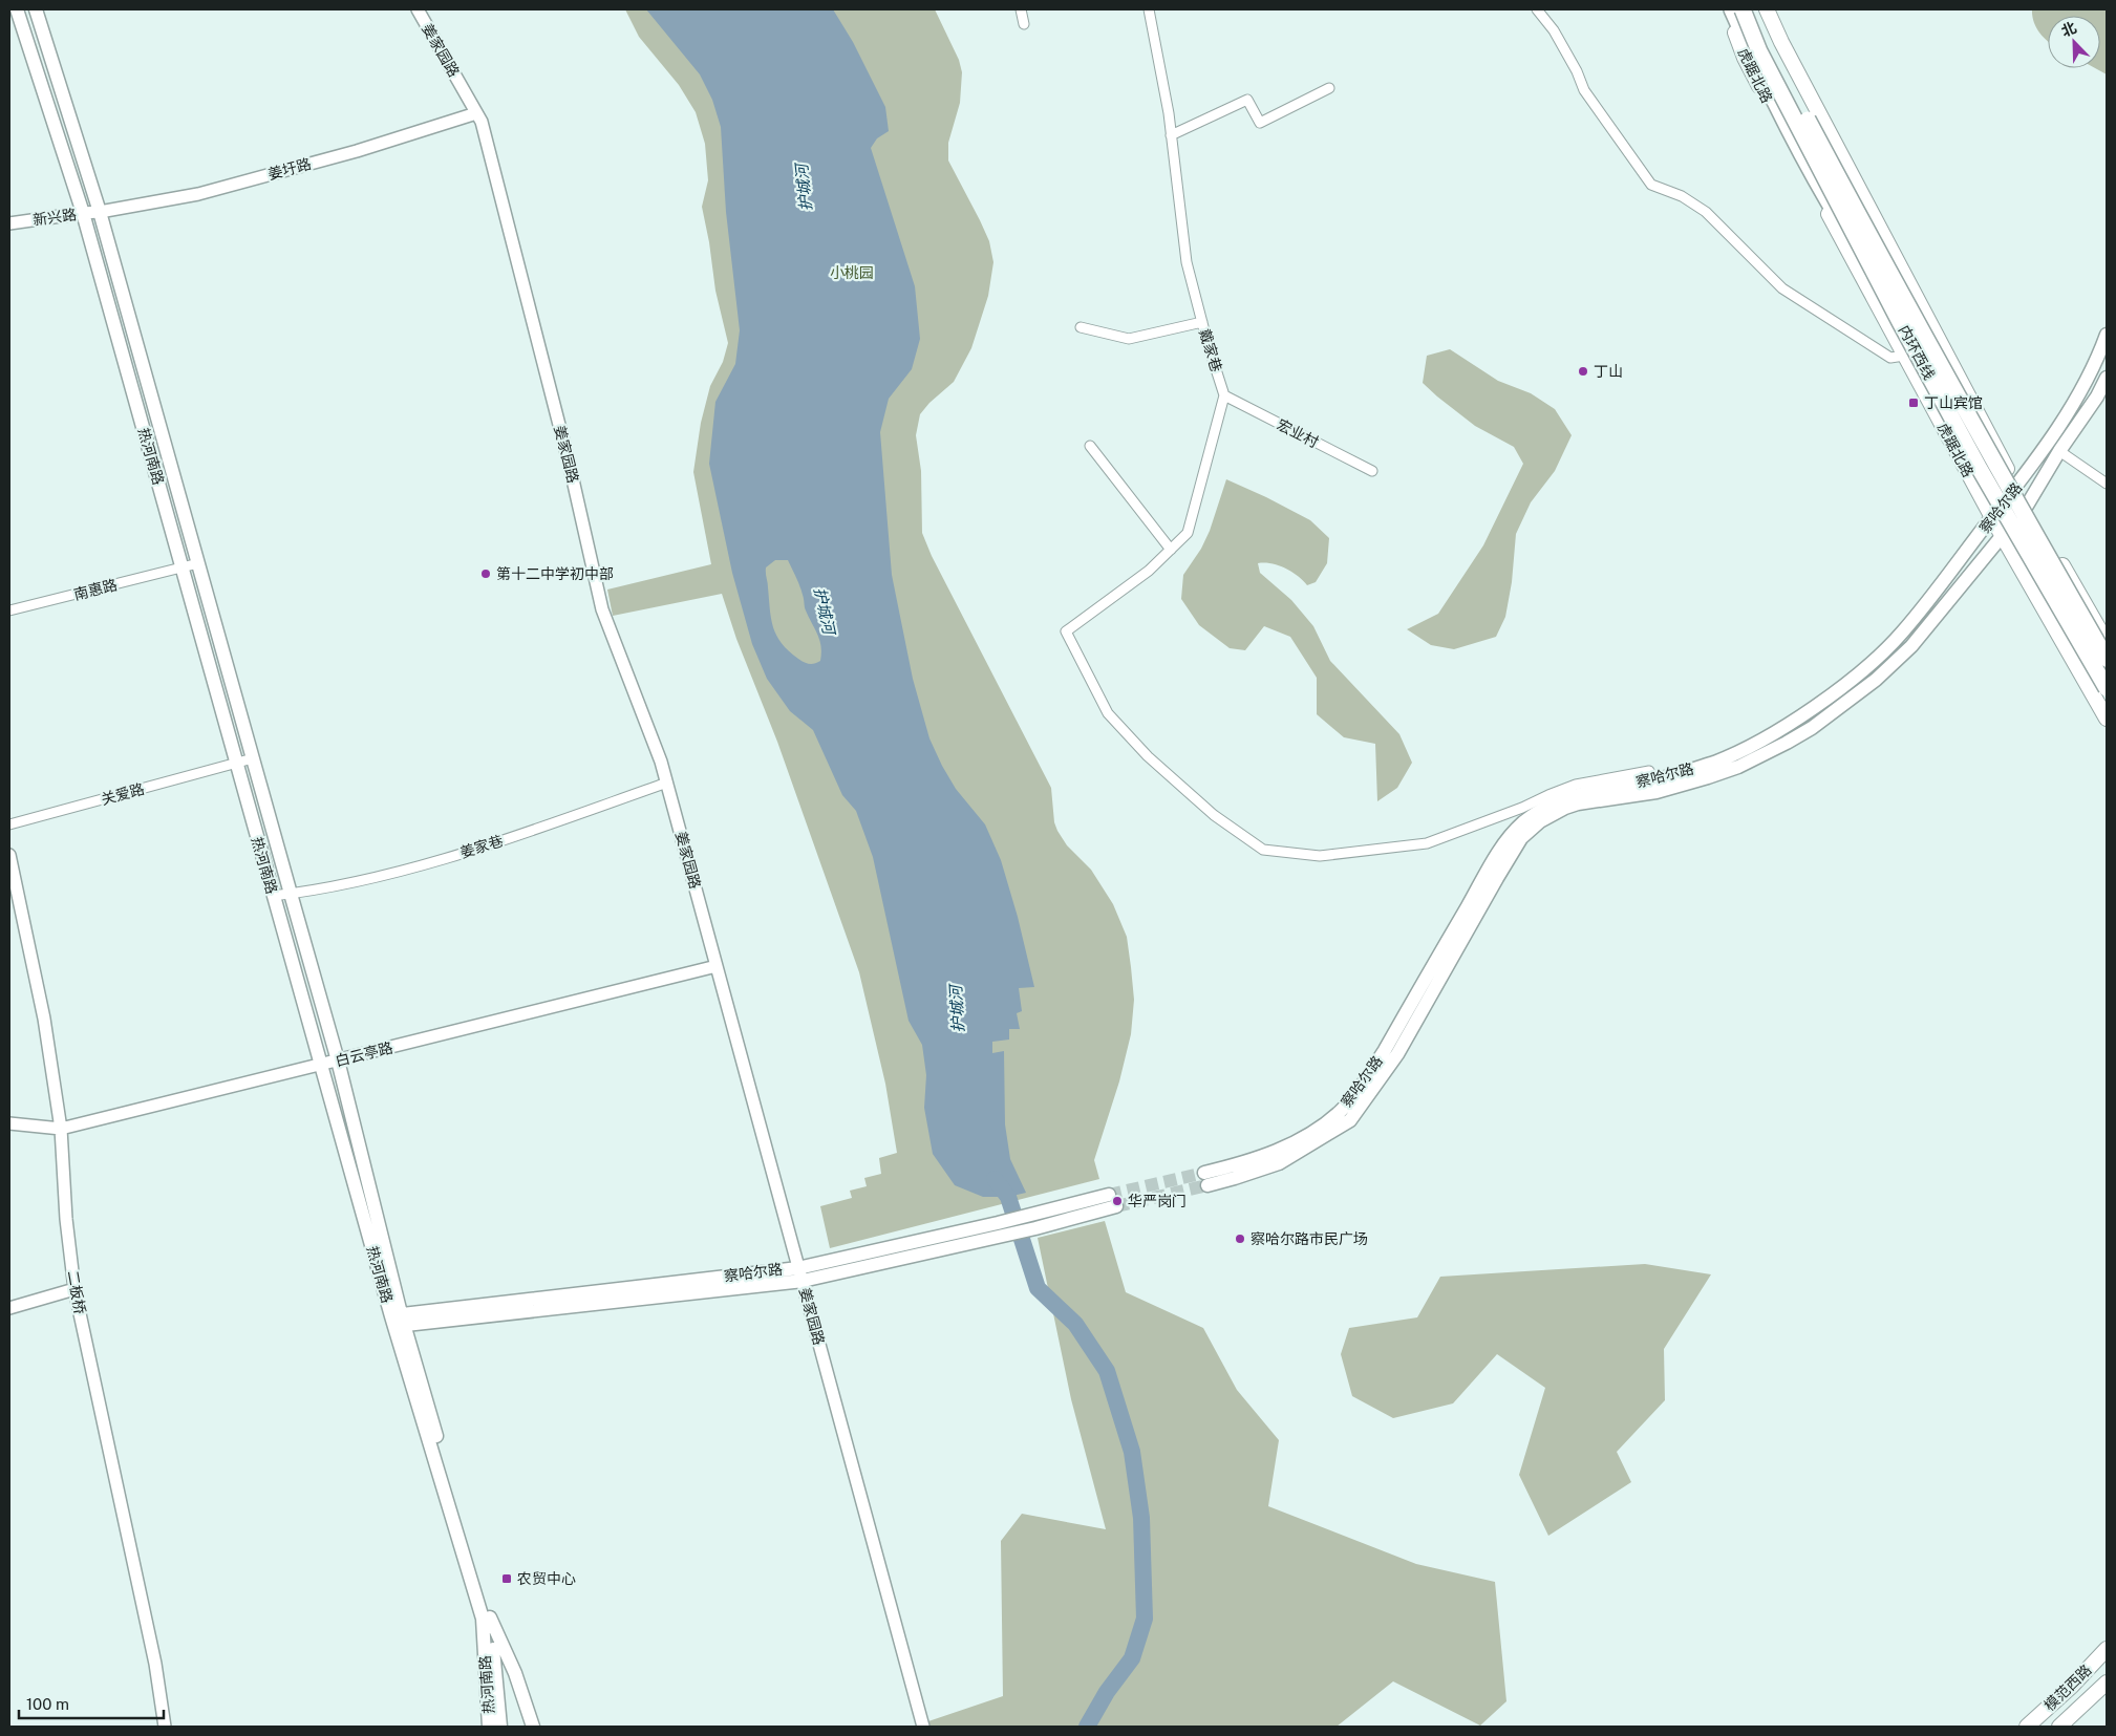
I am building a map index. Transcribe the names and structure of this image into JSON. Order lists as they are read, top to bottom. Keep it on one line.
{"streets":{"highway":["内环西线"],"main road":["虎踞北路","热河南路","察哈尔路","模范西路"],"street":["姜家园路","姜圩路","新兴路","戴家巷","宏业村","南惠路","关爱路","姜家巷","白云亭路","二板桥"]},"crossings":[["姜家园路","姜圩路"],["姜家园路","察哈尔路"],["姜家园路","姜家巷"],["姜家园路","白云亭路"],["虎踞北路","察哈尔路"],["姜圩路","新兴路"],["姜圩路","热河南路"],["新兴路","热河南路"],["戴家巷","宏业村"],["热河南路","察哈尔路"],["热河南路","南惠路"],["热河南路","关爱路"],["热河南路","姜家巷"],["热河南路","白云亭路"],["白云亭路","二板桥"]],"water":["护城河"],"parks":["小桃园"],"places":{"other":["丁山","第十二中学初中部","华严岗门","察哈尔路市民广场"],"transit":["丁山宾馆","农贸中心"]},"scale_bar":"100 m","north":"top left"}
